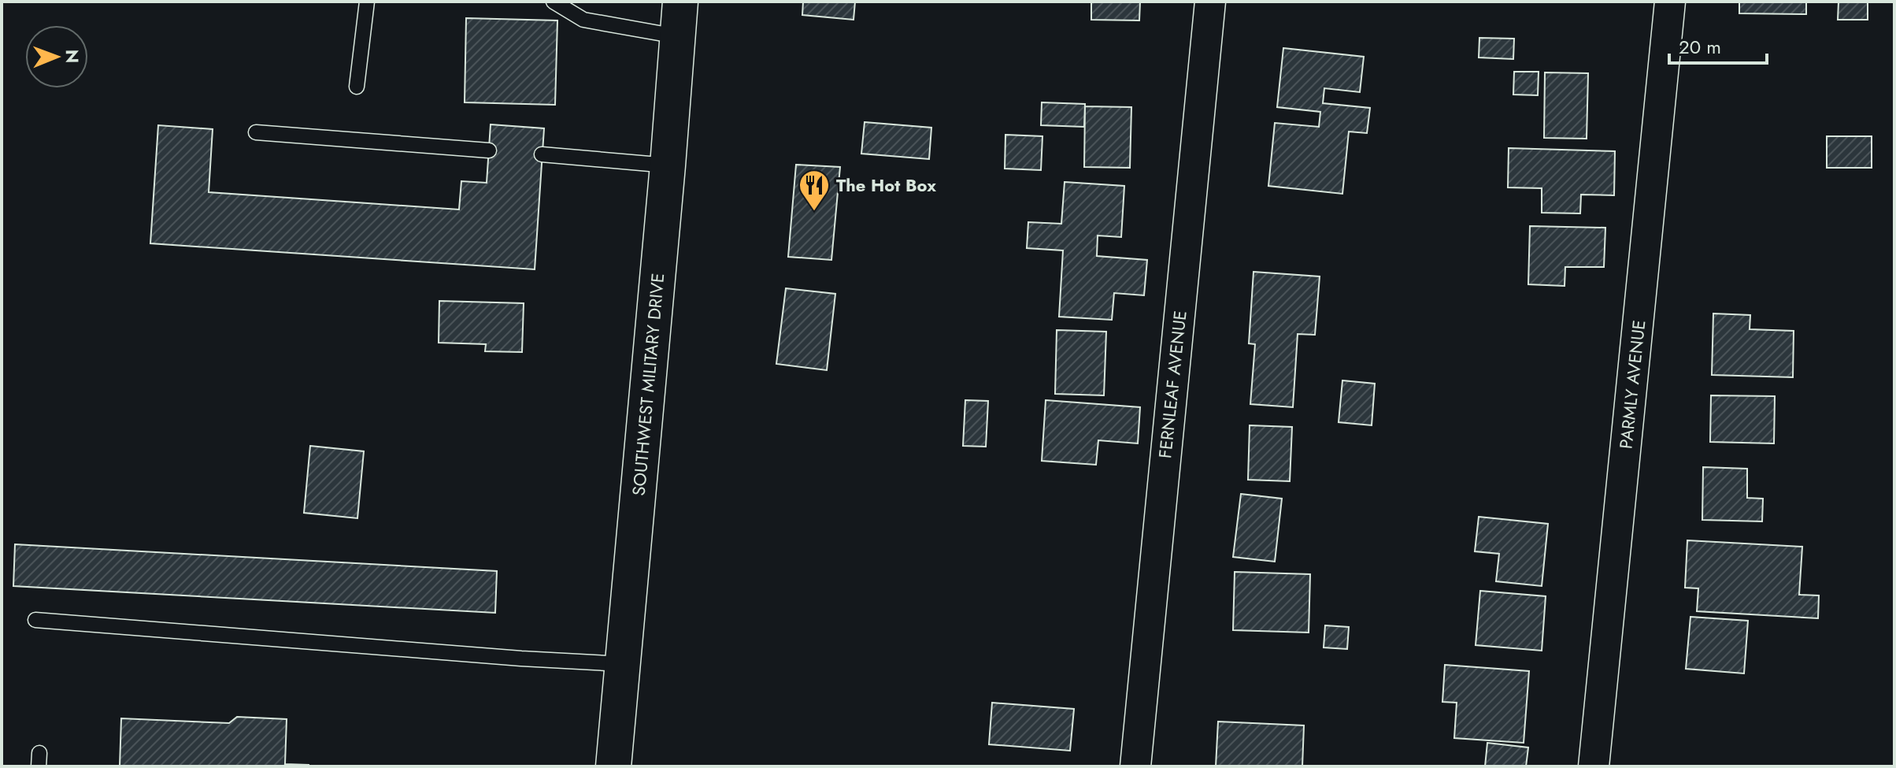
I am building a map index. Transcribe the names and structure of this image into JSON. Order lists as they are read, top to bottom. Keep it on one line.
{"streets":{"main road":["SOUTHWEST MILITARY DRIVE"],"street":["FERNLEAF AVENUE","PARMLY AVENUE"]},"places":{"restaurant":["The Hot Box"]},"scale_bar":"20 m","north":"right"}
